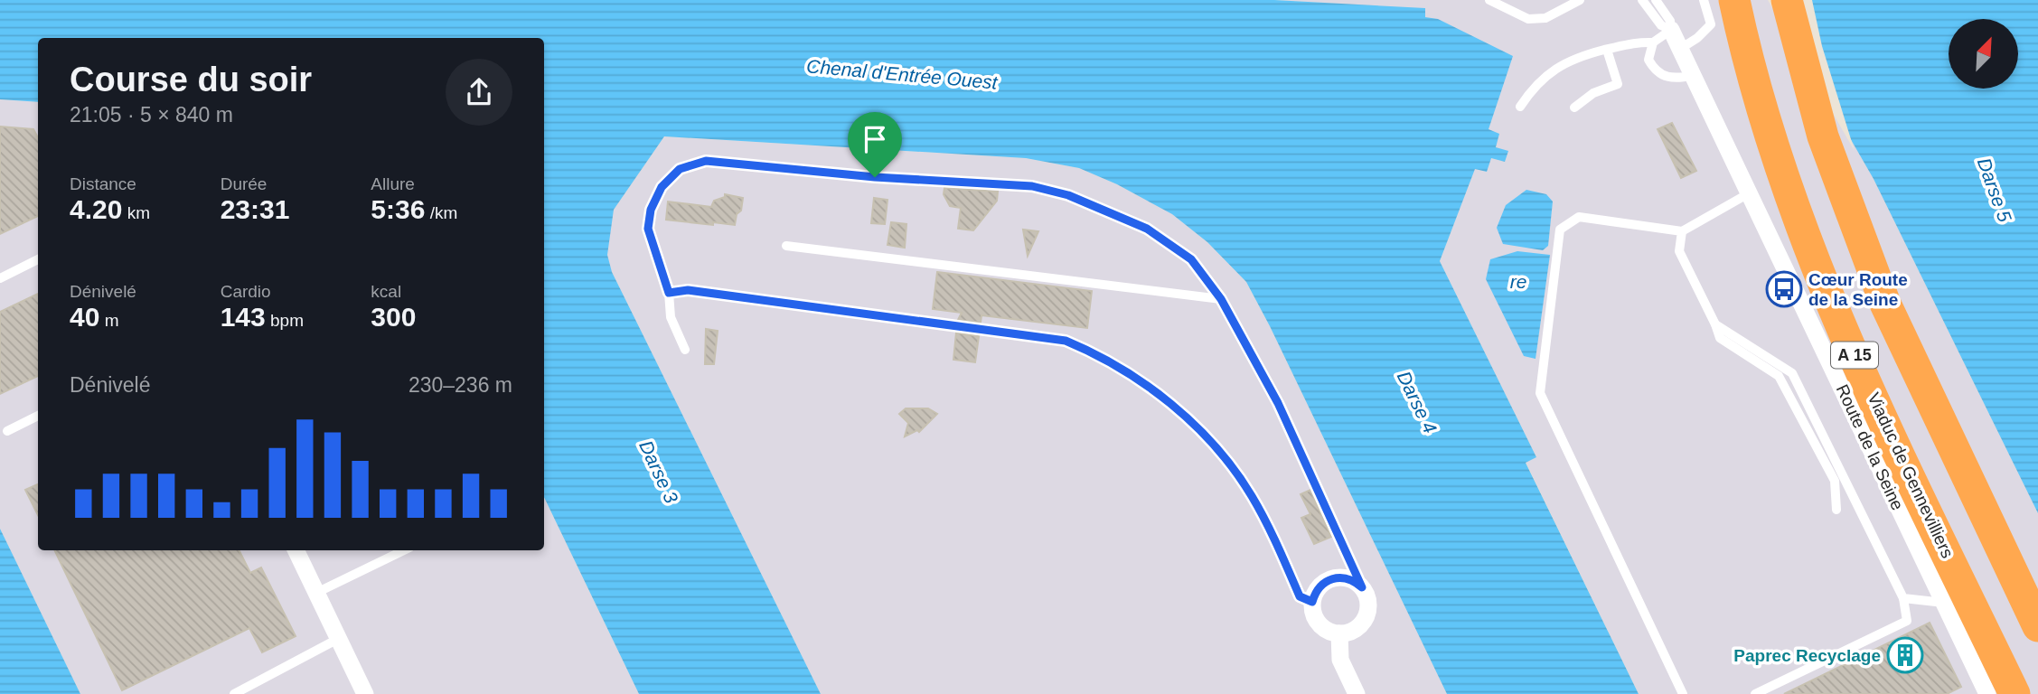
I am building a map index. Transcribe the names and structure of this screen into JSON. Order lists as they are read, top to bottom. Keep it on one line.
{"streets":{"highway":["A 15","Viaduc de Gennevilliers"],"street":["Route de la Seine"]},"water":["Chenal d'Entrée Ouest","Darse 5","re","Darse 4","Darse 3"],"places":{"bus stop":["Cœur Route de la Seine"],"building":["Paprec Recyclage"]},"north":"top right","page":{"heading":["Course du soir","21:05 · 5 × 840 m"],"stats":[["Distance","4.20 km"],["Durée","23:31"],["Allure","5:36 /km"],["Dénivelé","40 m"],["Cardio","143 bpm"],["kcal","300"]],"chart":["Dénivelé","230–236 m"]}}
